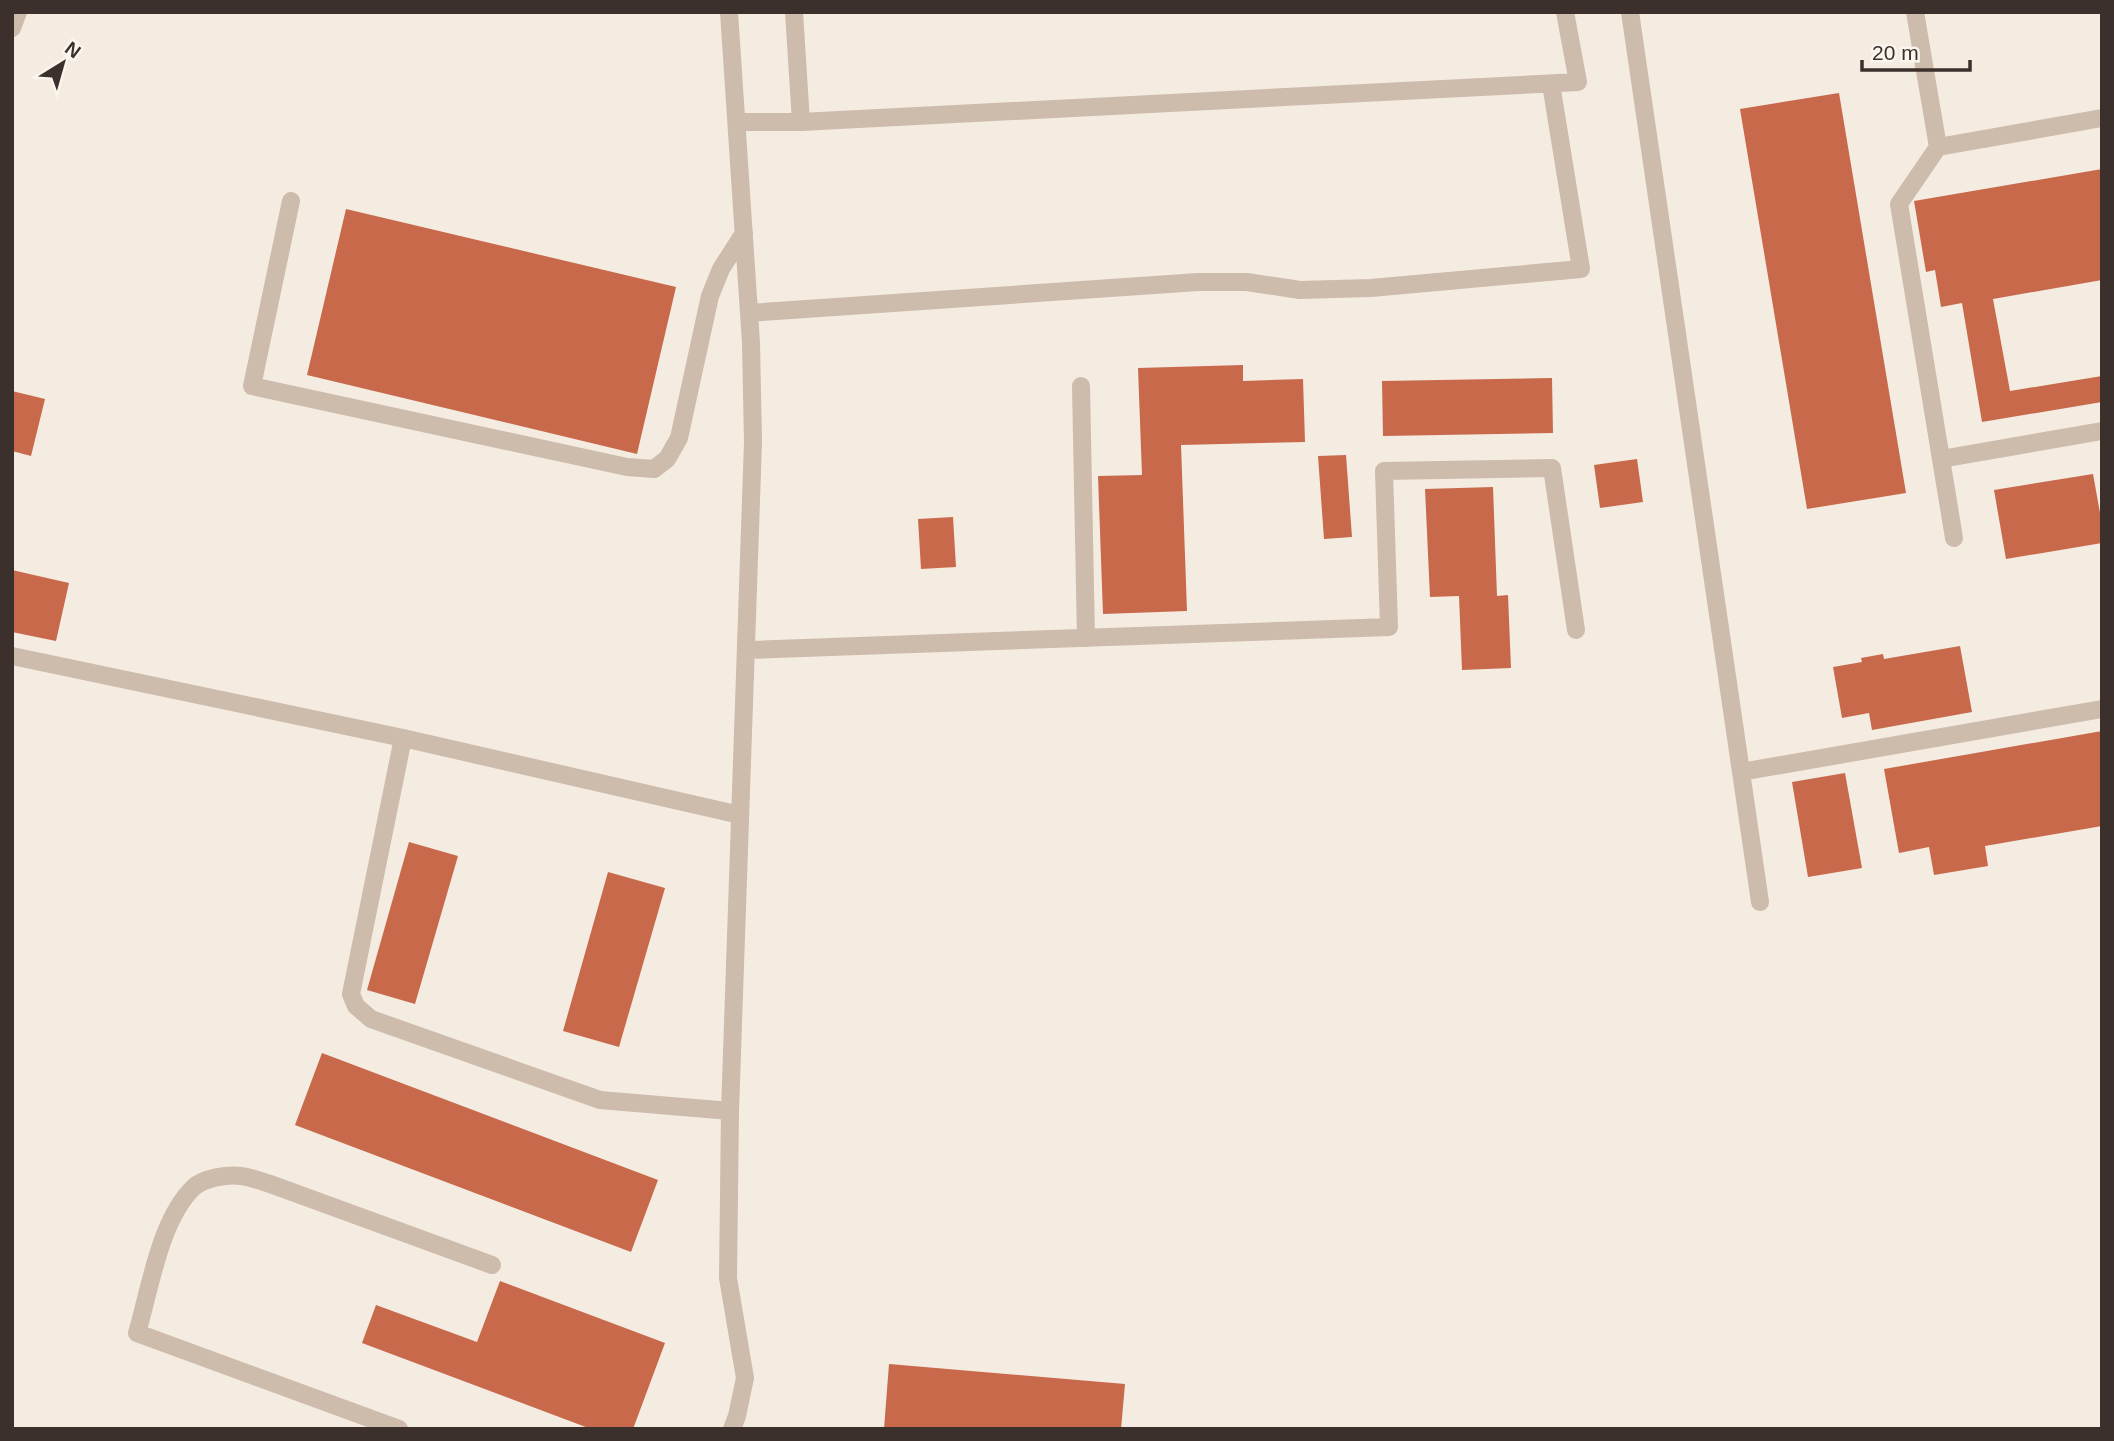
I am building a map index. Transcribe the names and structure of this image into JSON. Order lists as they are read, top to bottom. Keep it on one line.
{"scale_bar":"20 m","north":"top right"}
